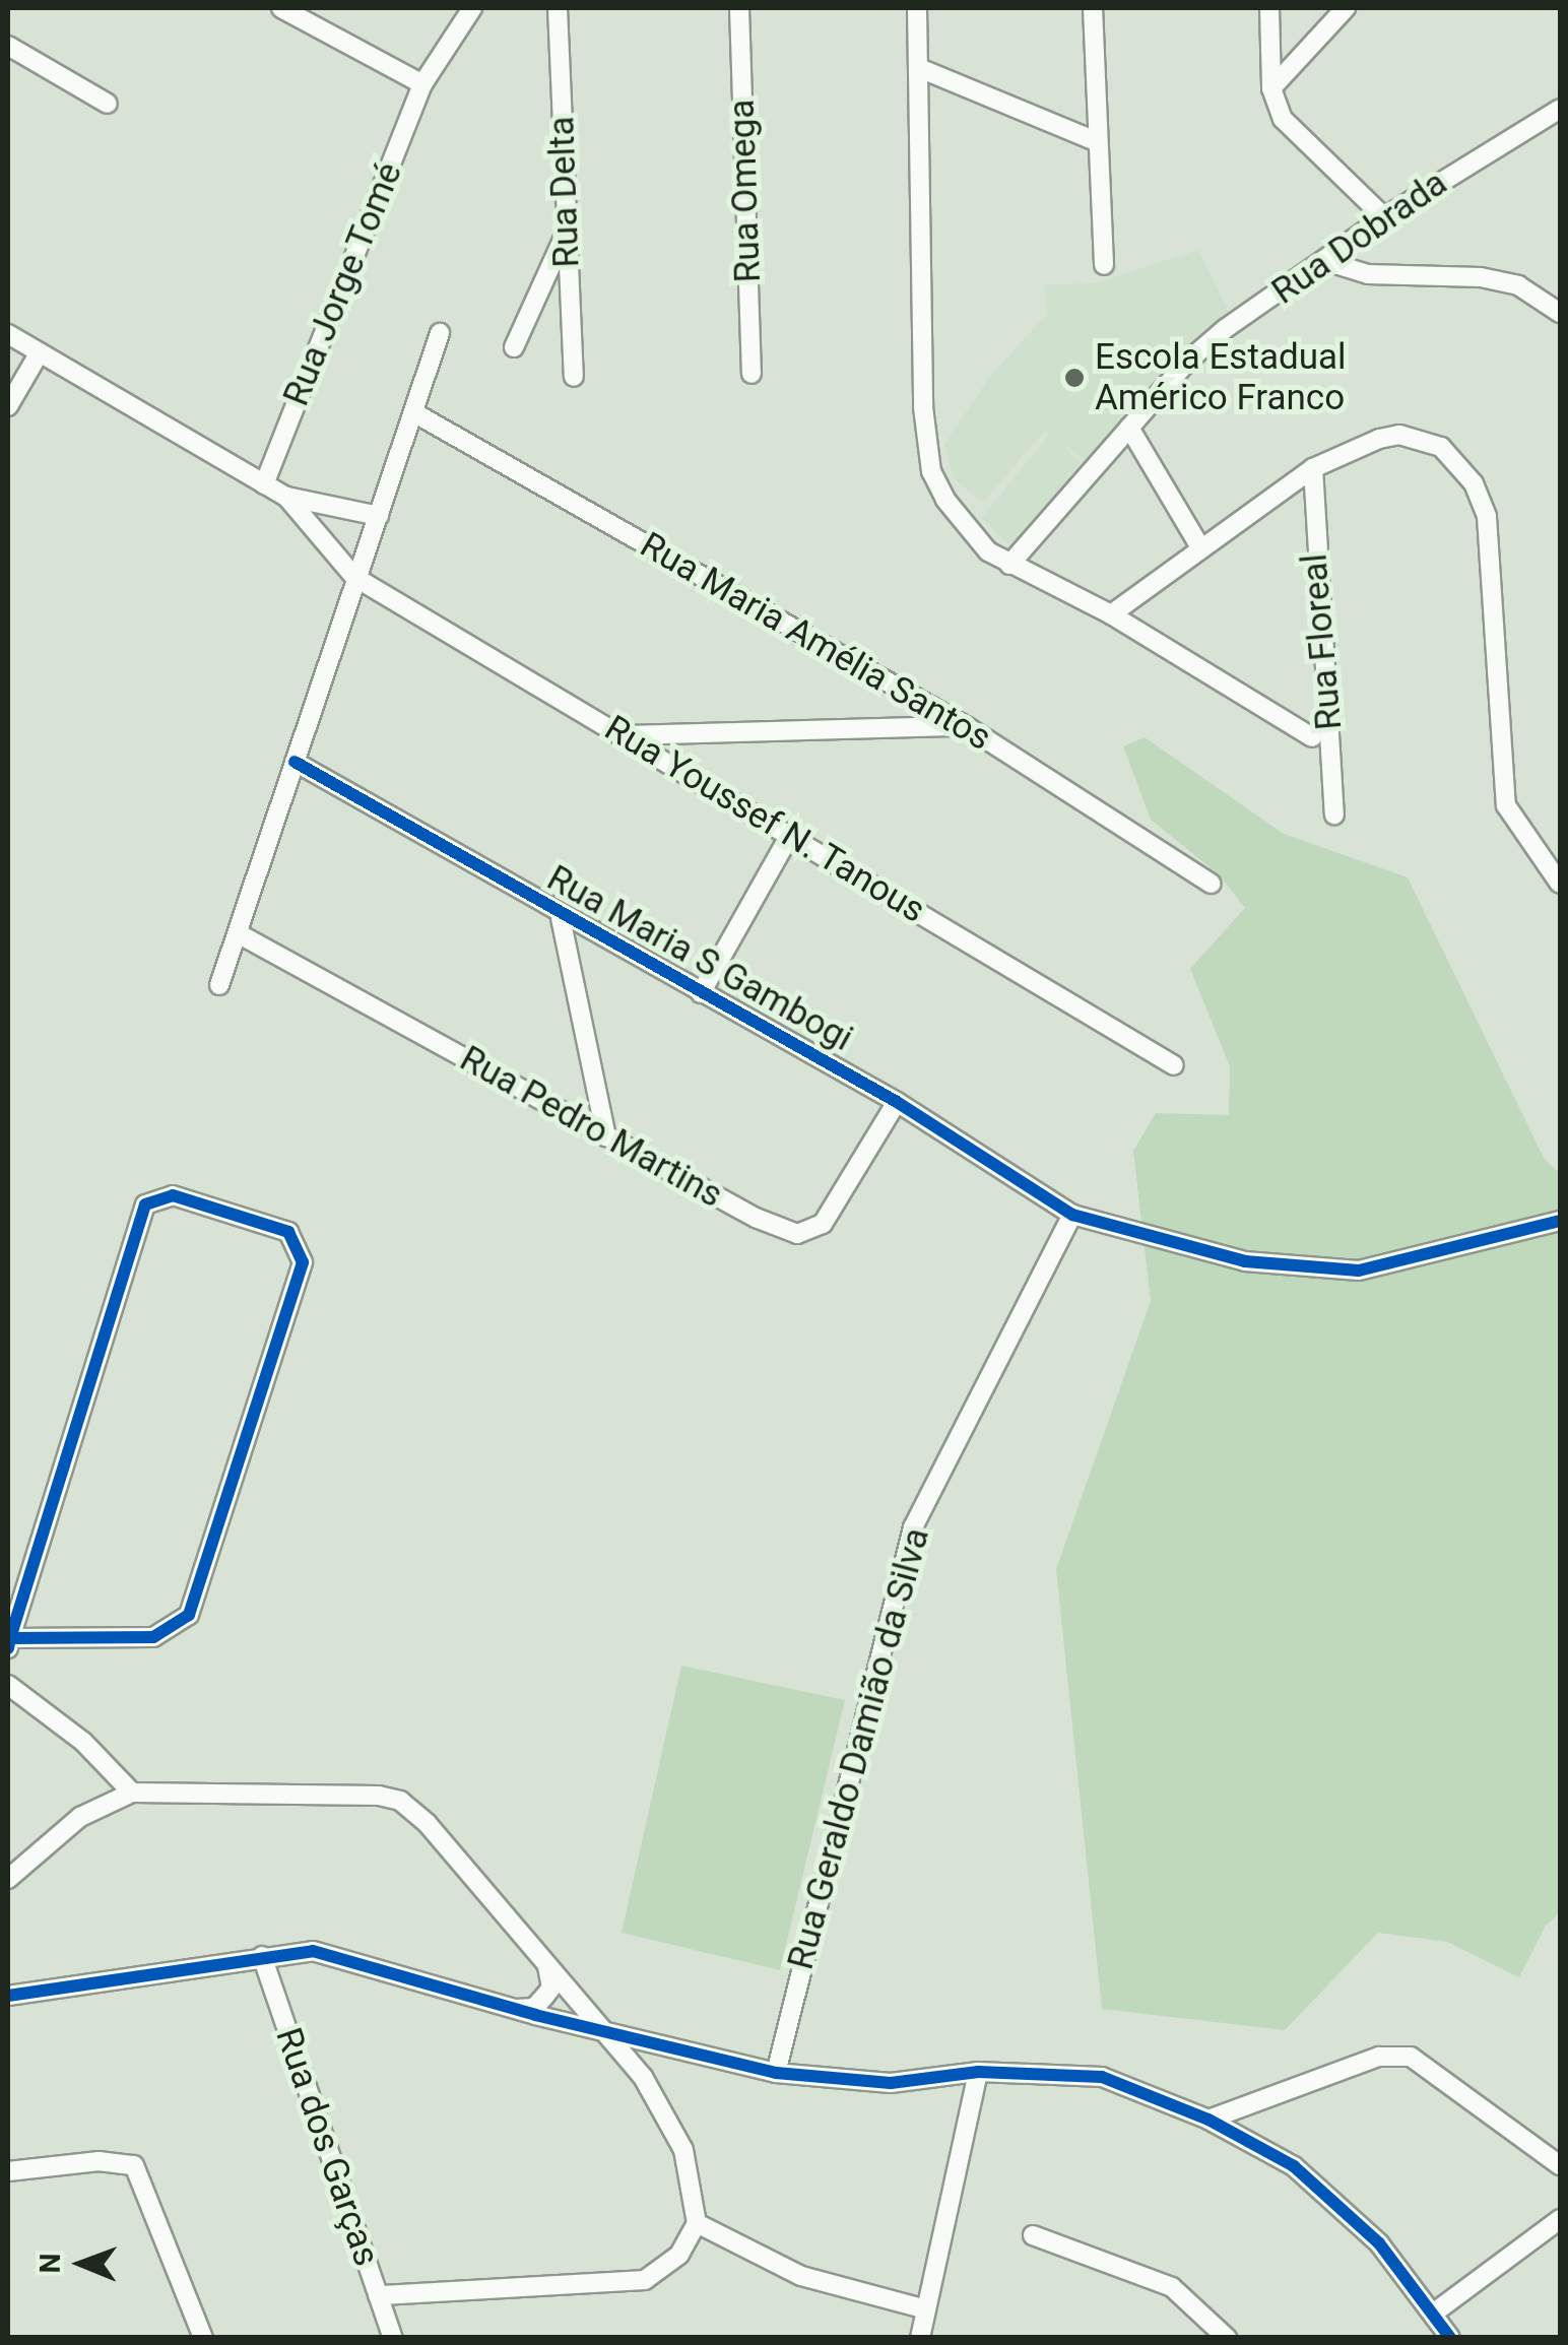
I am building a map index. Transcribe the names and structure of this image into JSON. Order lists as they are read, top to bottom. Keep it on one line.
{"streets":{"street":["Rua Omega","Rua Delta","Rua Dobrada","Rua Jorge Tomé","Rua Maria Amélia Santos","Rua Floreal","Rua Youssef N. Tanous","Rua Maria S Gambogi","Rua Pedro Martins","Rua Geraldo Damião da Silva","Rua dos Garças"]},"crossings":[["Rua Maria S Gambogi","Rua Pedro Martins"],["Rua Maria S Gambogi","Rua Geraldo Damião da Silva"]],"places":["Escola Estadual Américo Franco"],"north":"left"}
